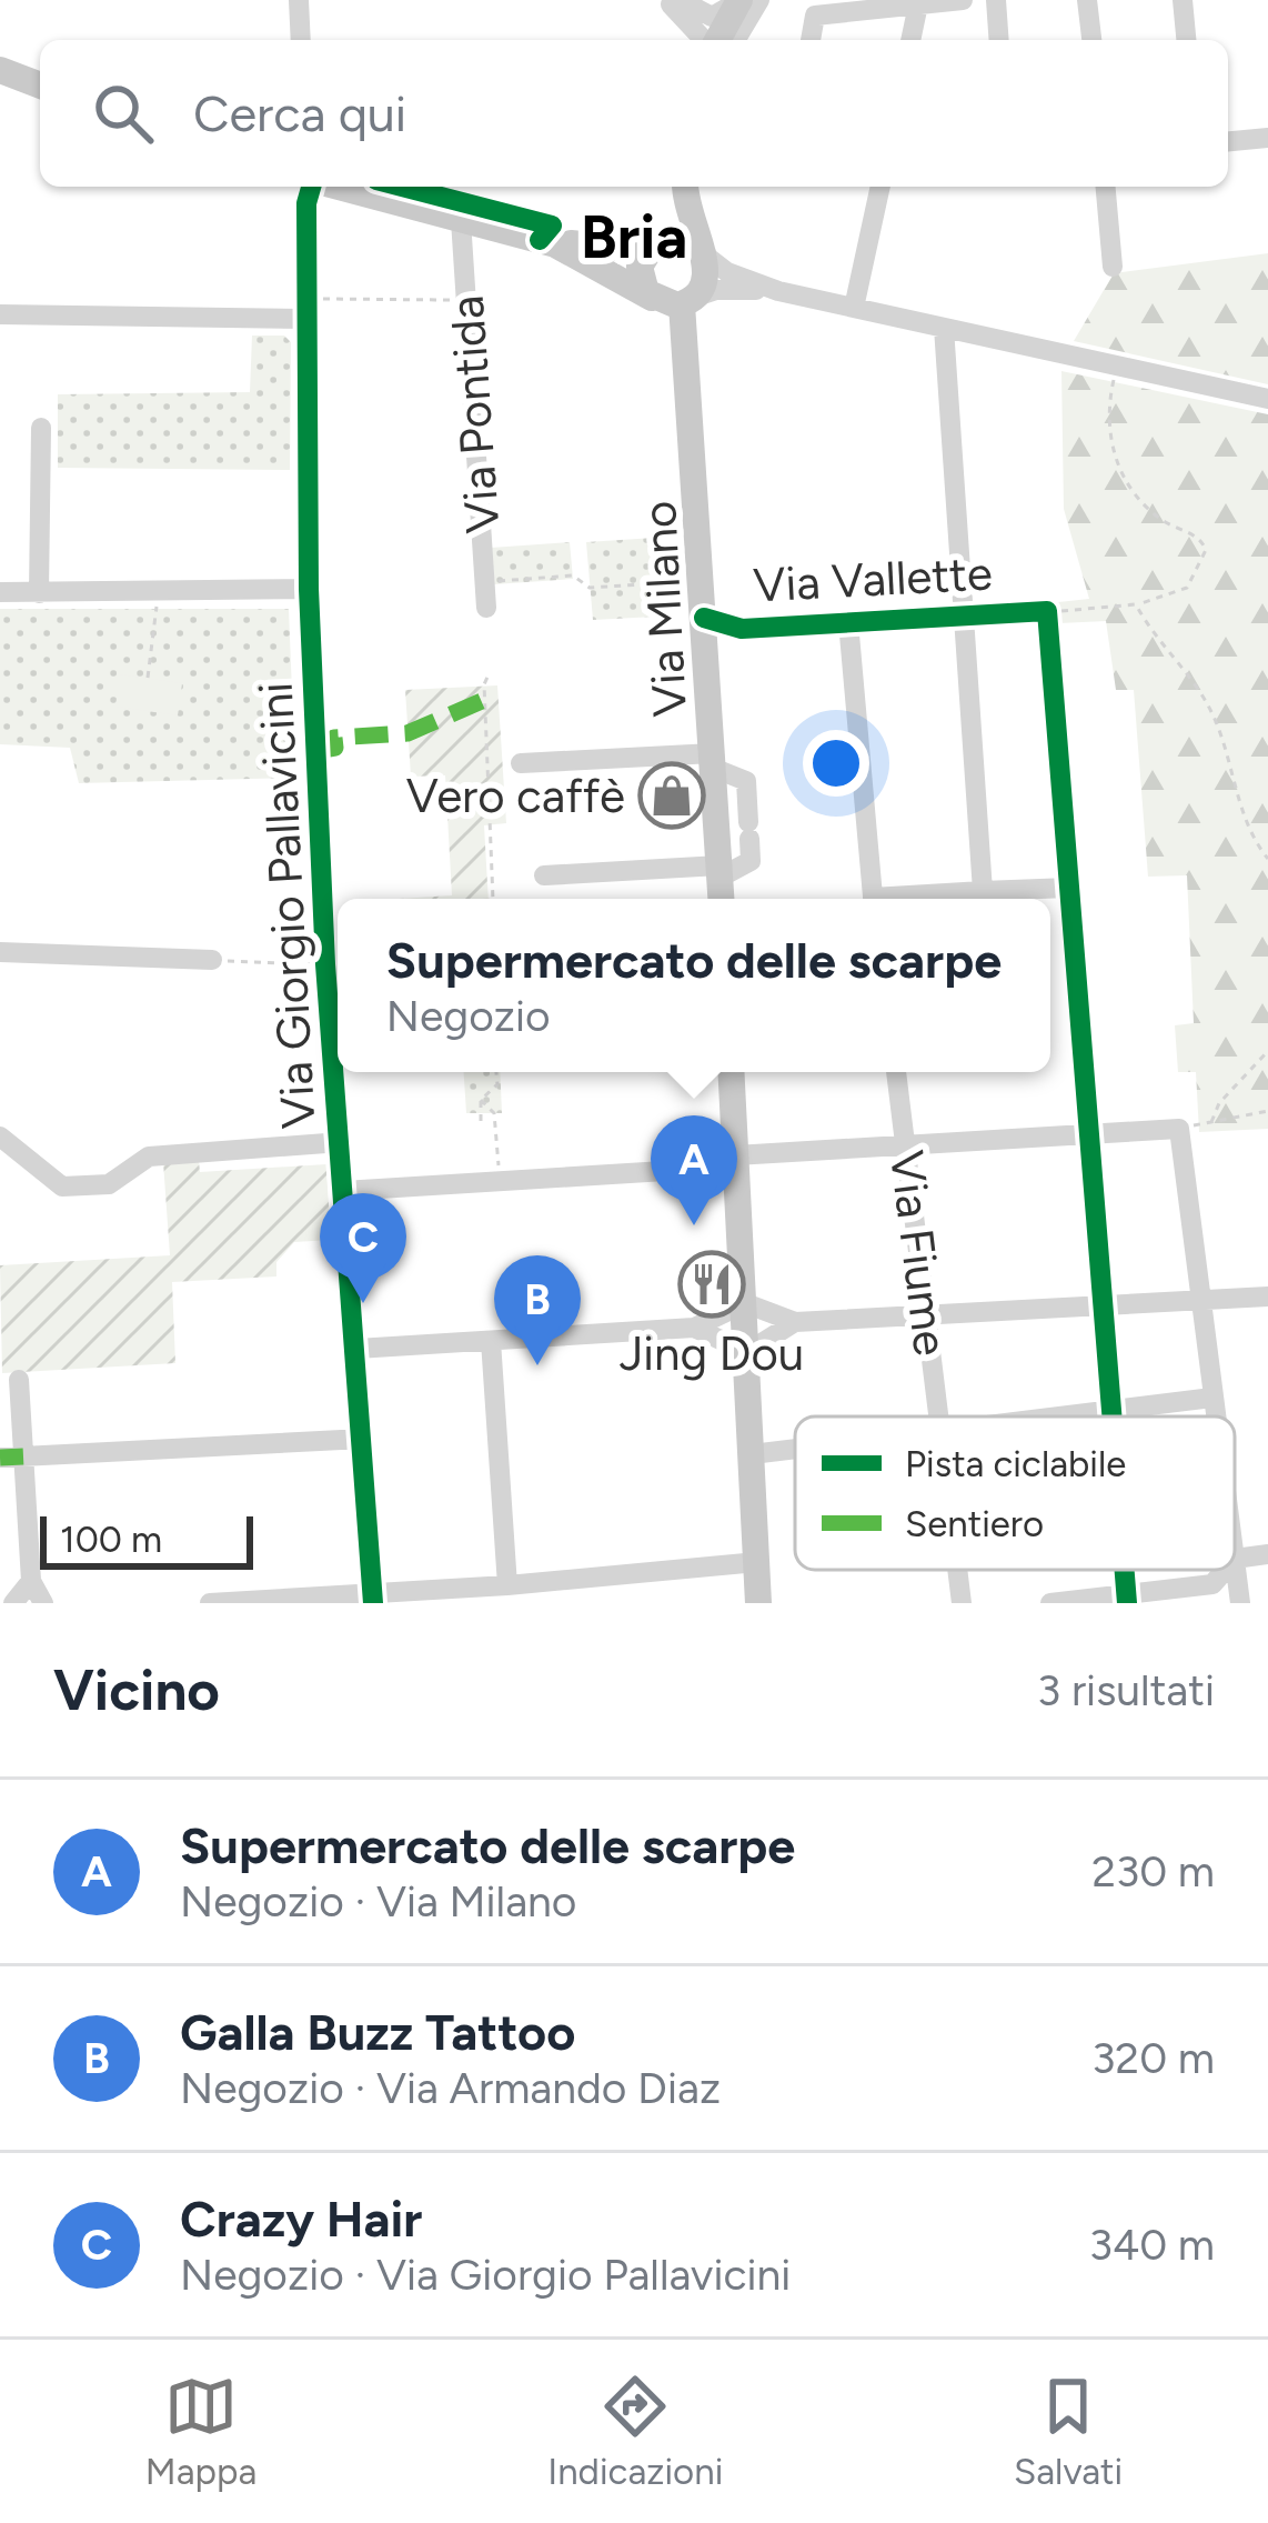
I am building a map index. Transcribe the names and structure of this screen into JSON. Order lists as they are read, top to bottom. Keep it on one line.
{"streets":{"main road":["Via Milano"],"street":["Via Pontida","Via Vallette","Via Giorgio Pallavicini","Via Fiume"]},"crossings":[["Via Vallette","Via Milano"]],"districts":["Bria"],"places":{"shop":["Vero caffè"],"restaurant":["Jing Dou"]},"legend":["Pista ciclabile","Sentiero"],"scale_bar":"100 m","page":{"search":"Cerca qui","popup":["Supermercato delle scarpe","Negozio"],"pins":["A","C","B"],"scale":"100 m","heading":["Vicino","3 risultati"],"list":[{"mark":"A","name":"Supermercato delle scarpe","note":"Negozio · Via Milano","value":"230 m"},{"mark":"B","name":"Galla Buzz Tattoo","note":"Negozio · Via Armando Diaz","value":"320 m"},{"mark":"C","name":"Crazy Hair","note":"Negozio · Via Giorgio Pallavicini","value":"340 m"}],"nav":["Mappa","Indicazioni","Salvati"]}}
